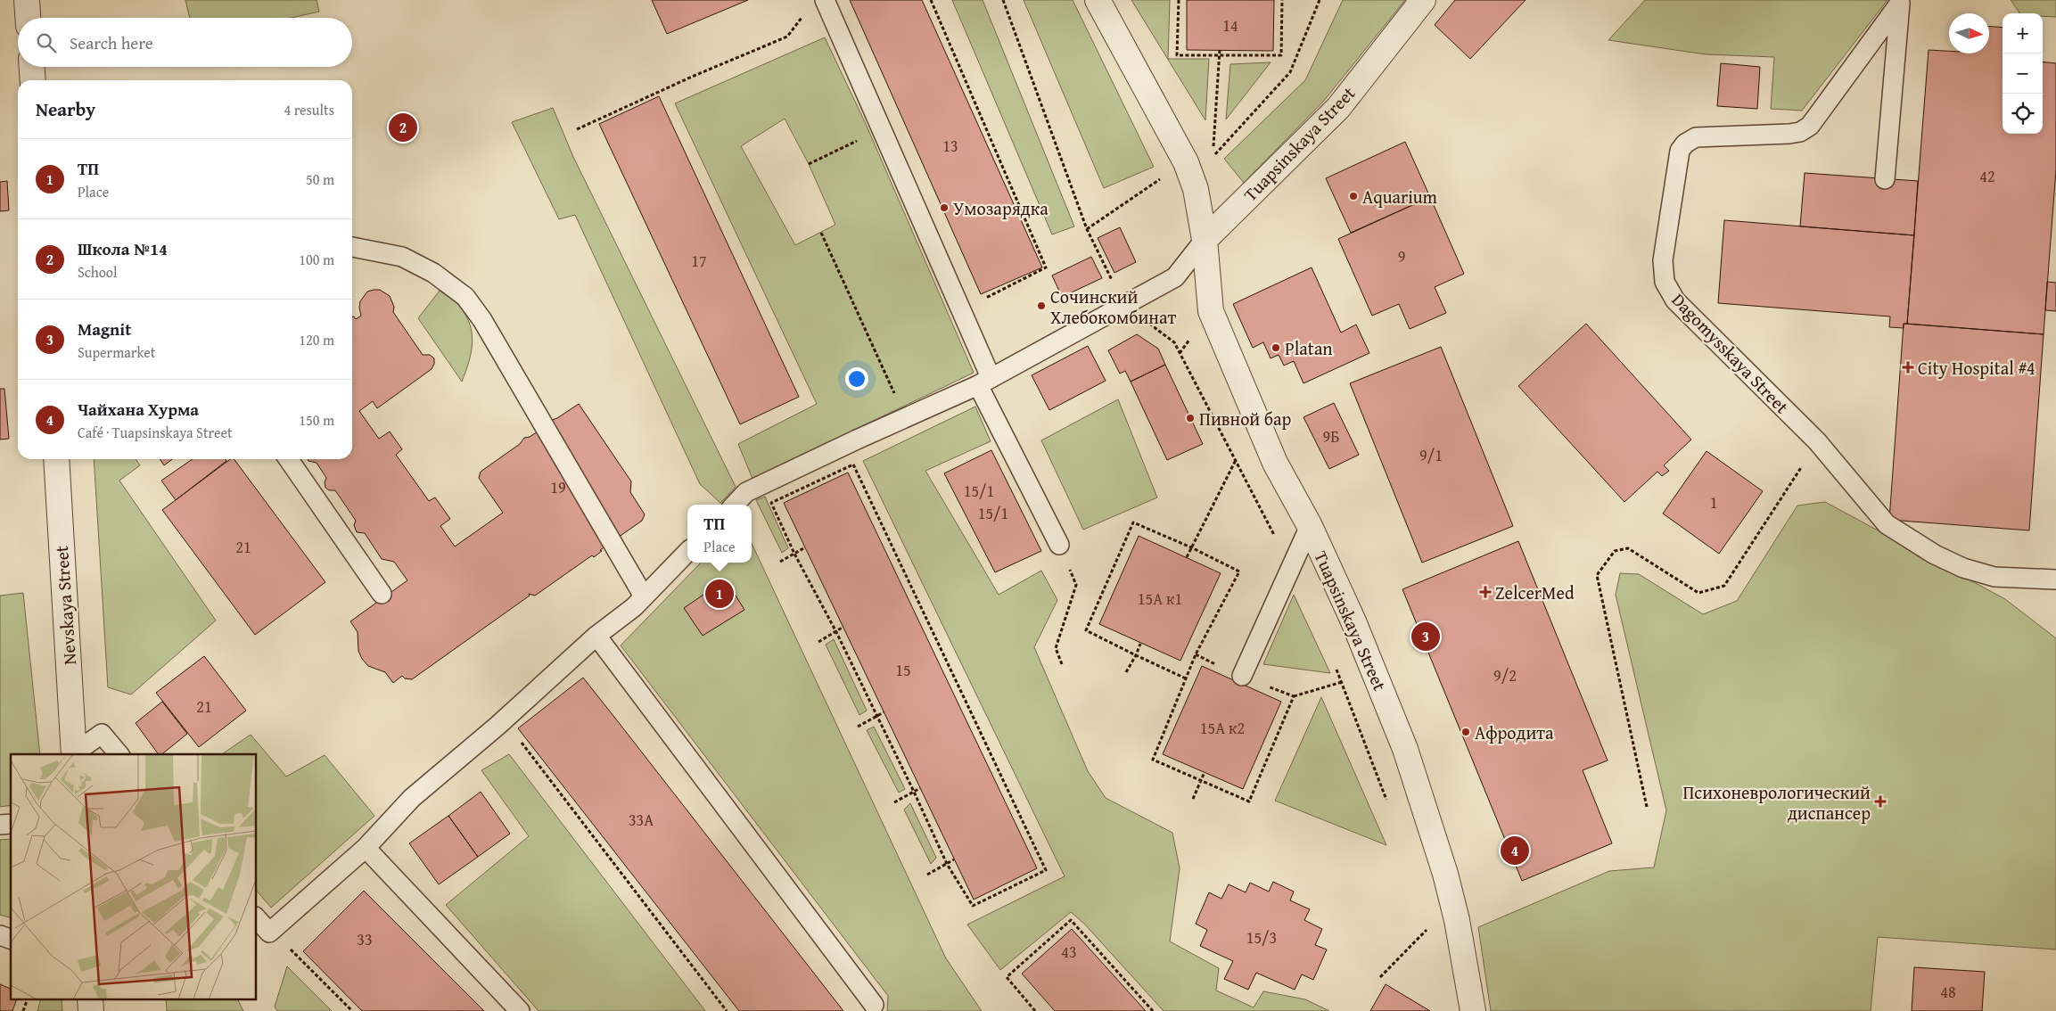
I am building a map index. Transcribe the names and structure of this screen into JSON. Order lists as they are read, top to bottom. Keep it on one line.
{"streets":{"street":["Tuapsinskaya Street","Nevskaya Street"],"lane":["Dagomysskaya Street"]},"places":{"other":["Aquarium","Умозарядка","Сочинский Хлебокомбинат","Platan","Пивной бар","Афродита"],"health":["City Hospital #4","ZelcerMed","Психоневрологический диспансер"]},"house_numbers":["14","13","42","9","17","9Б","9/1","19","15/1","1","15/1","21","15А к1","15","9/2","21","15А к2","33А","15/3","33","43","48"],"north":"right","page":{"map_buttons":["+","−"],"search":"Search here","heading":["Nearby","4 results"],"pins":["2","1","3","4"],"list":[{"mark":"1","name":"ТП","note":"Place","value":"50 m"},{"mark":"2","name":"Школа №14","note":"School","value":"100 m"},{"mark":"3","name":"Magnit","note":"Supermarket","value":"120 m"},{"mark":"4","name":"Чайхана Хурма","note":"Café · Tuapsinskaya Street","value":"150 m"}],"popup":["ТП","Place"]}}
